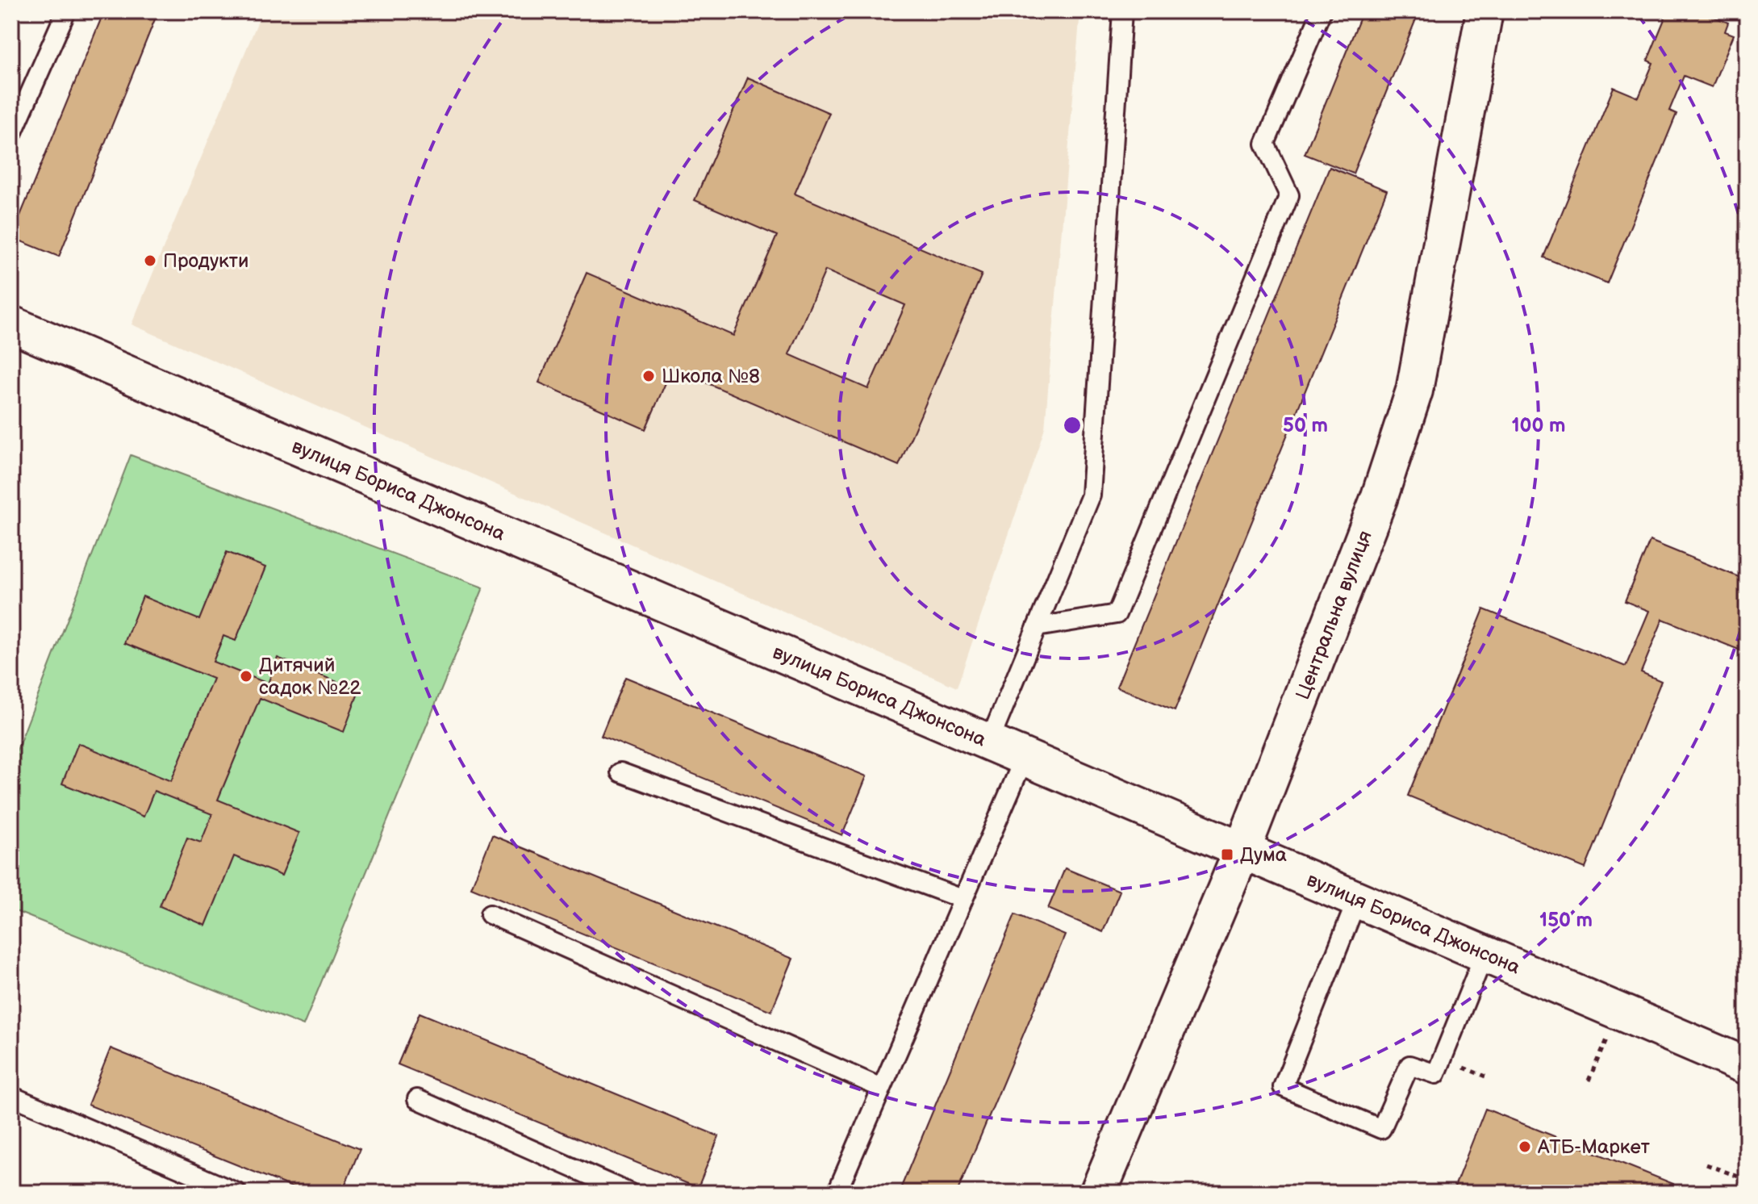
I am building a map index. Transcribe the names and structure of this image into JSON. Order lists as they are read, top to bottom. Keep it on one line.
{"streets":{"street":["вулиця Бориса Джонсона","Центральна вулиця"]},"crossings":[["вулиця Бориса Джонсона","Центральна вулиця"]],"places":{"other":["Продукти","Школа №8","Дитячий садок №22","АТБ-Маркет"],"transit":["Дума"]},"rings":["50 m","100 m","150 m"]}
